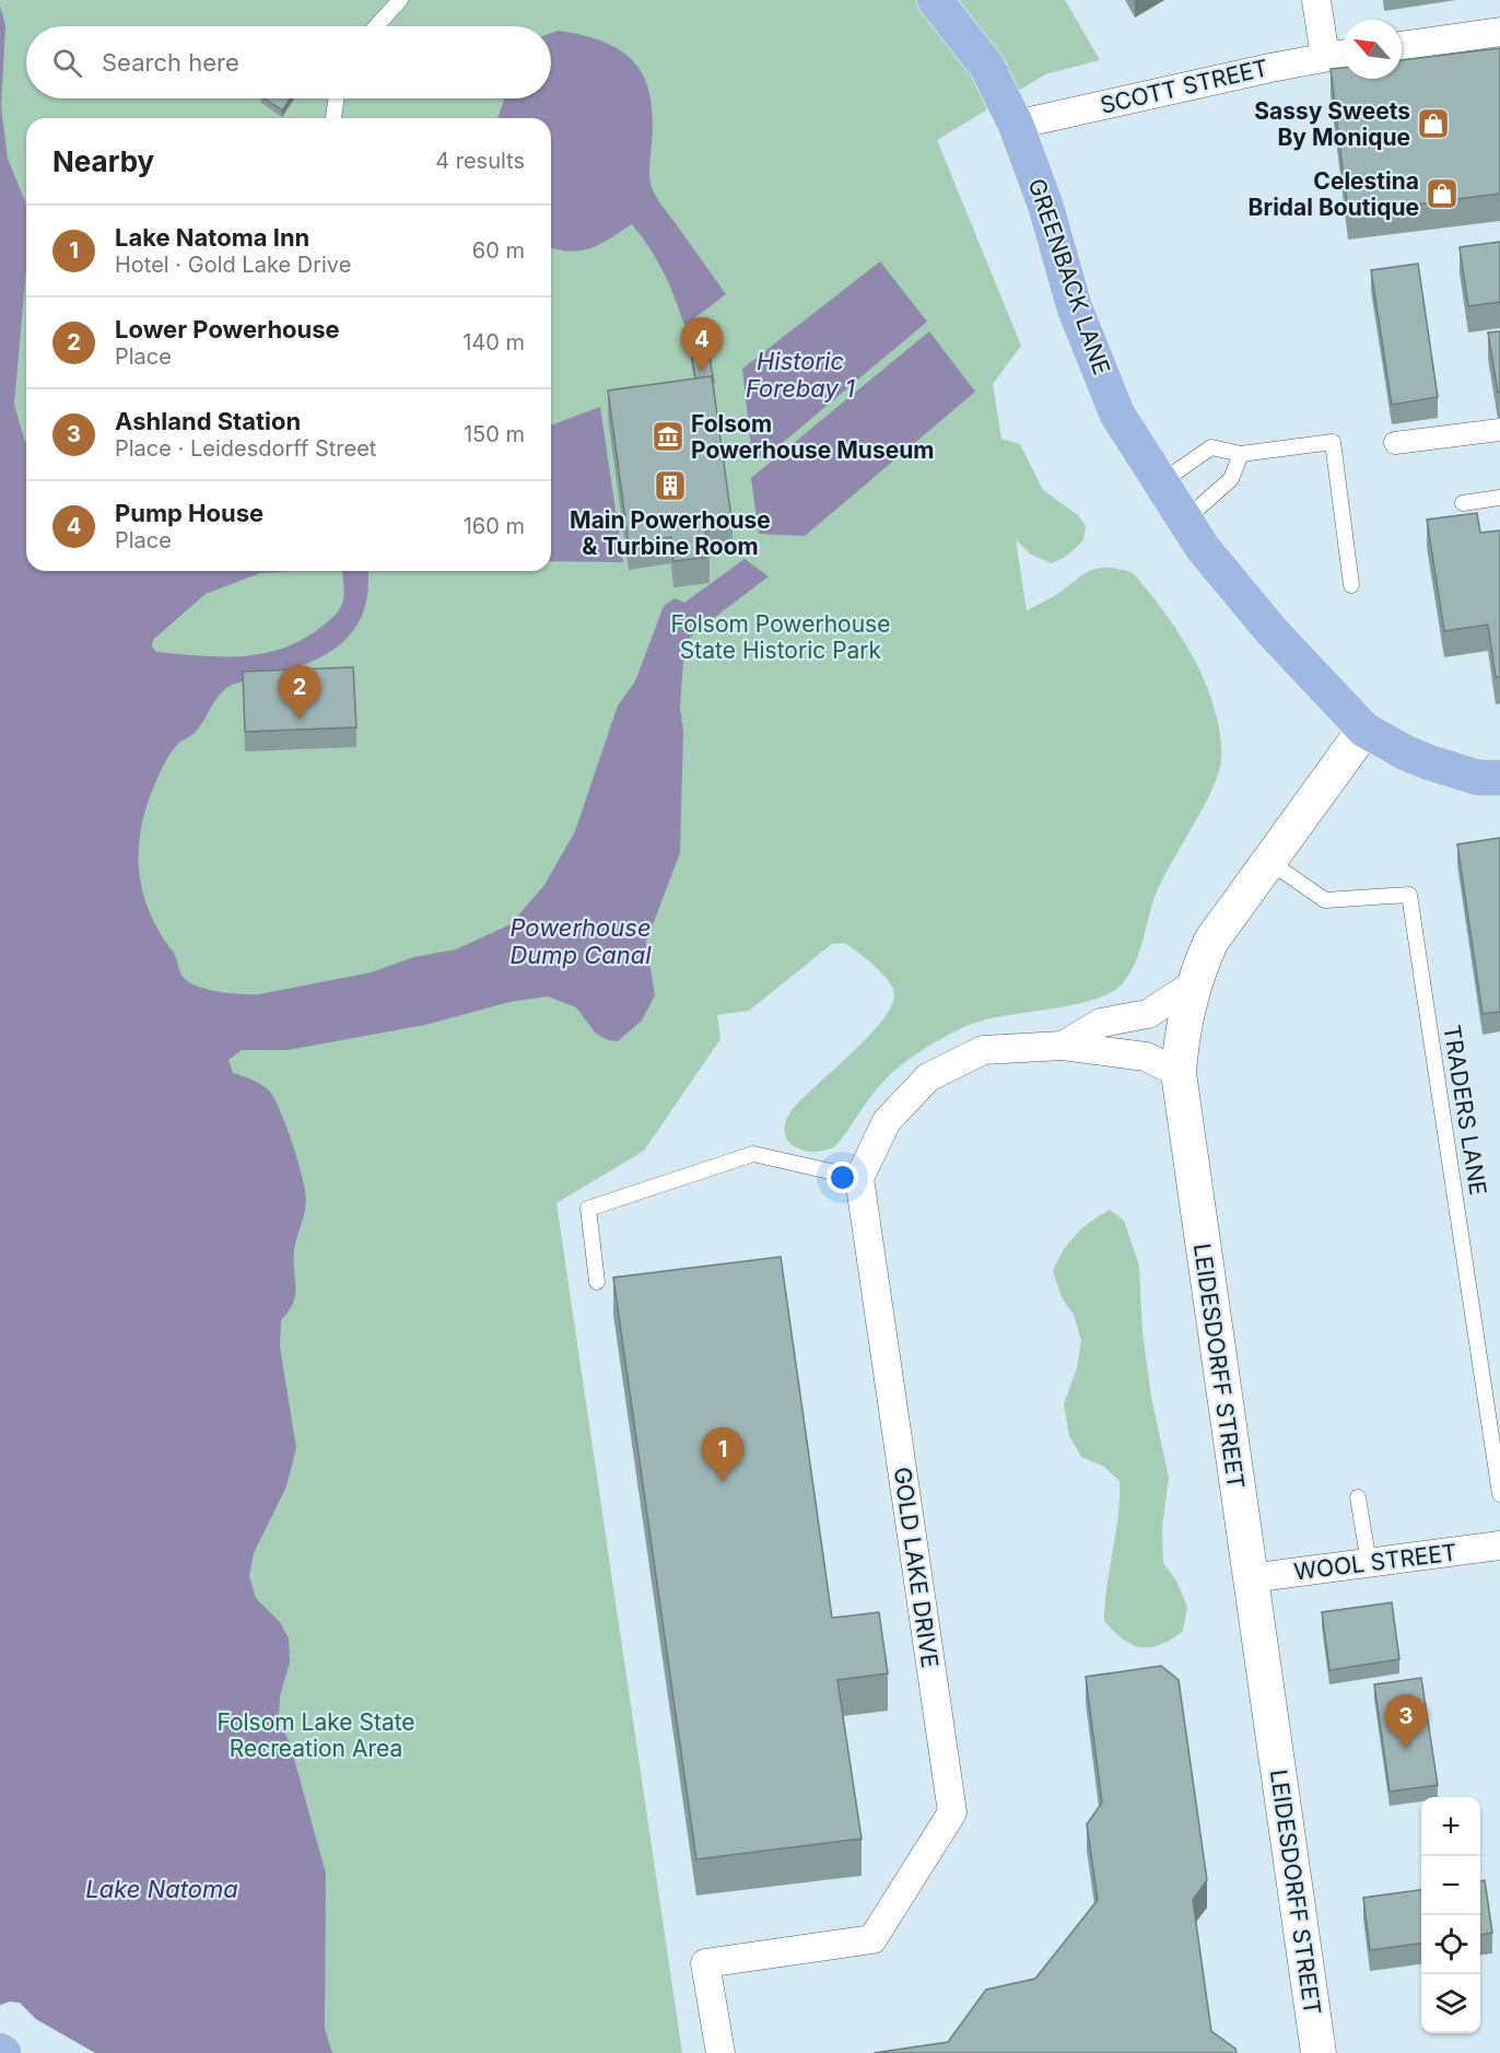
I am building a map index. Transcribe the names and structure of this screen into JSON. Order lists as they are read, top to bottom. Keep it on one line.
{"streets":{"main road":["GREENBACK LANE"],"street":["SCOTT STREET","LEIDESDORFF STREET","WOOL STREET","GOLD LAKE DRIVE"],"lane":["TRADERS LANE"]},"crossings":[["SCOTT STREET","GREENBACK LANE"],["GREENBACK LANE","LEIDESDORFF STREET"],["TRADERS LANE","LEIDESDORFF STREET"],["LEIDESDORFF STREET","WOOL STREET"]],"water":["Historic Forebay 1","Powerhouse Dump Canal","Lake Natoma"],"parks":["Folsom Powerhouse State Historic Park","Folsom Lake State Recreation Area"],"places":{"shop":["Sassy Sweets By Monique","Celestina Bridal Boutique"],"museum":["Folsom Powerhouse Museum"],"building":["Main Powerhouse & Turbine Room"]},"north":"top left","page":{"search":"Search here","heading":["Nearby","4 results"],"list":[{"mark":"1","name":"Lake Natoma Inn","note":"Hotel · Gold Lake Drive","value":"60 m"},{"mark":"2","name":"Lower Powerhouse","note":"Place","value":"140 m"},{"mark":"3","name":"Ashland Station","note":"Place · Leidesdorff Street","value":"150 m"},{"mark":"4","name":"Pump House","note":"Place","value":"160 m"}],"pins":["4","2","1","3"],"map_buttons":["+","−"]}}
